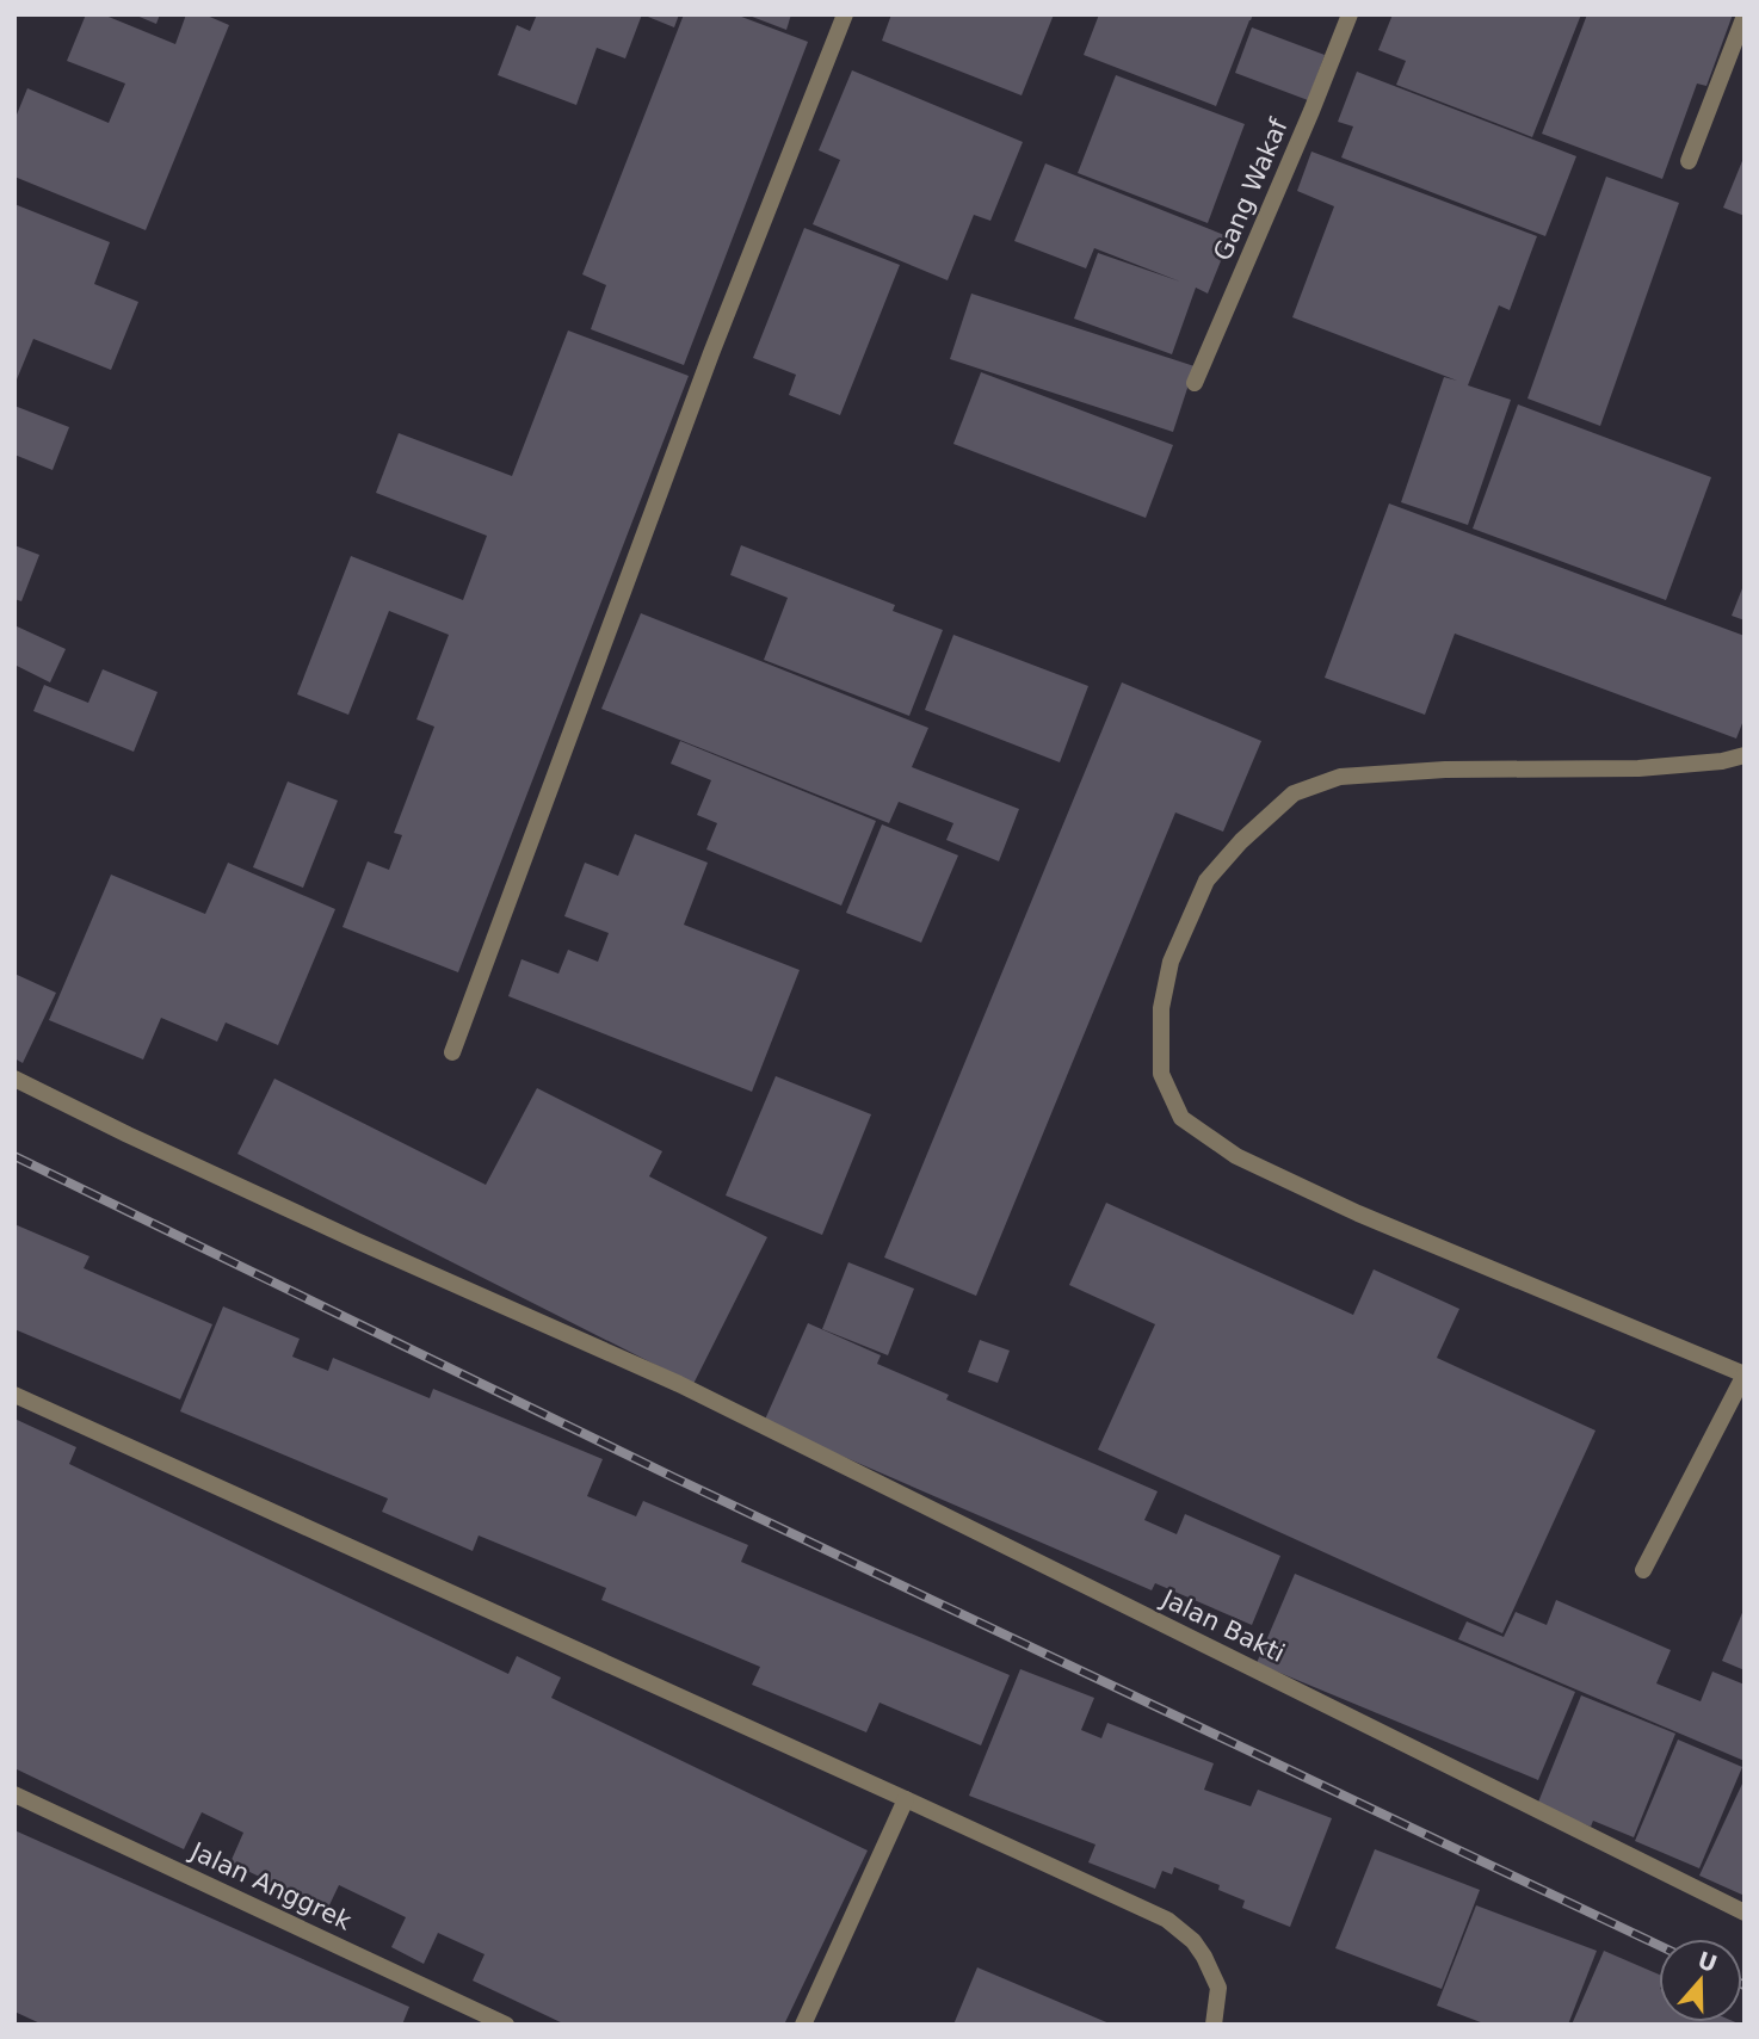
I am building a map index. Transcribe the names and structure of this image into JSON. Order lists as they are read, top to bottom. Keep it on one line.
{"streets":{"street":["Gang Wakaf","Jalan Bakti","Jalan Anggrek"]},"north":"top"}
